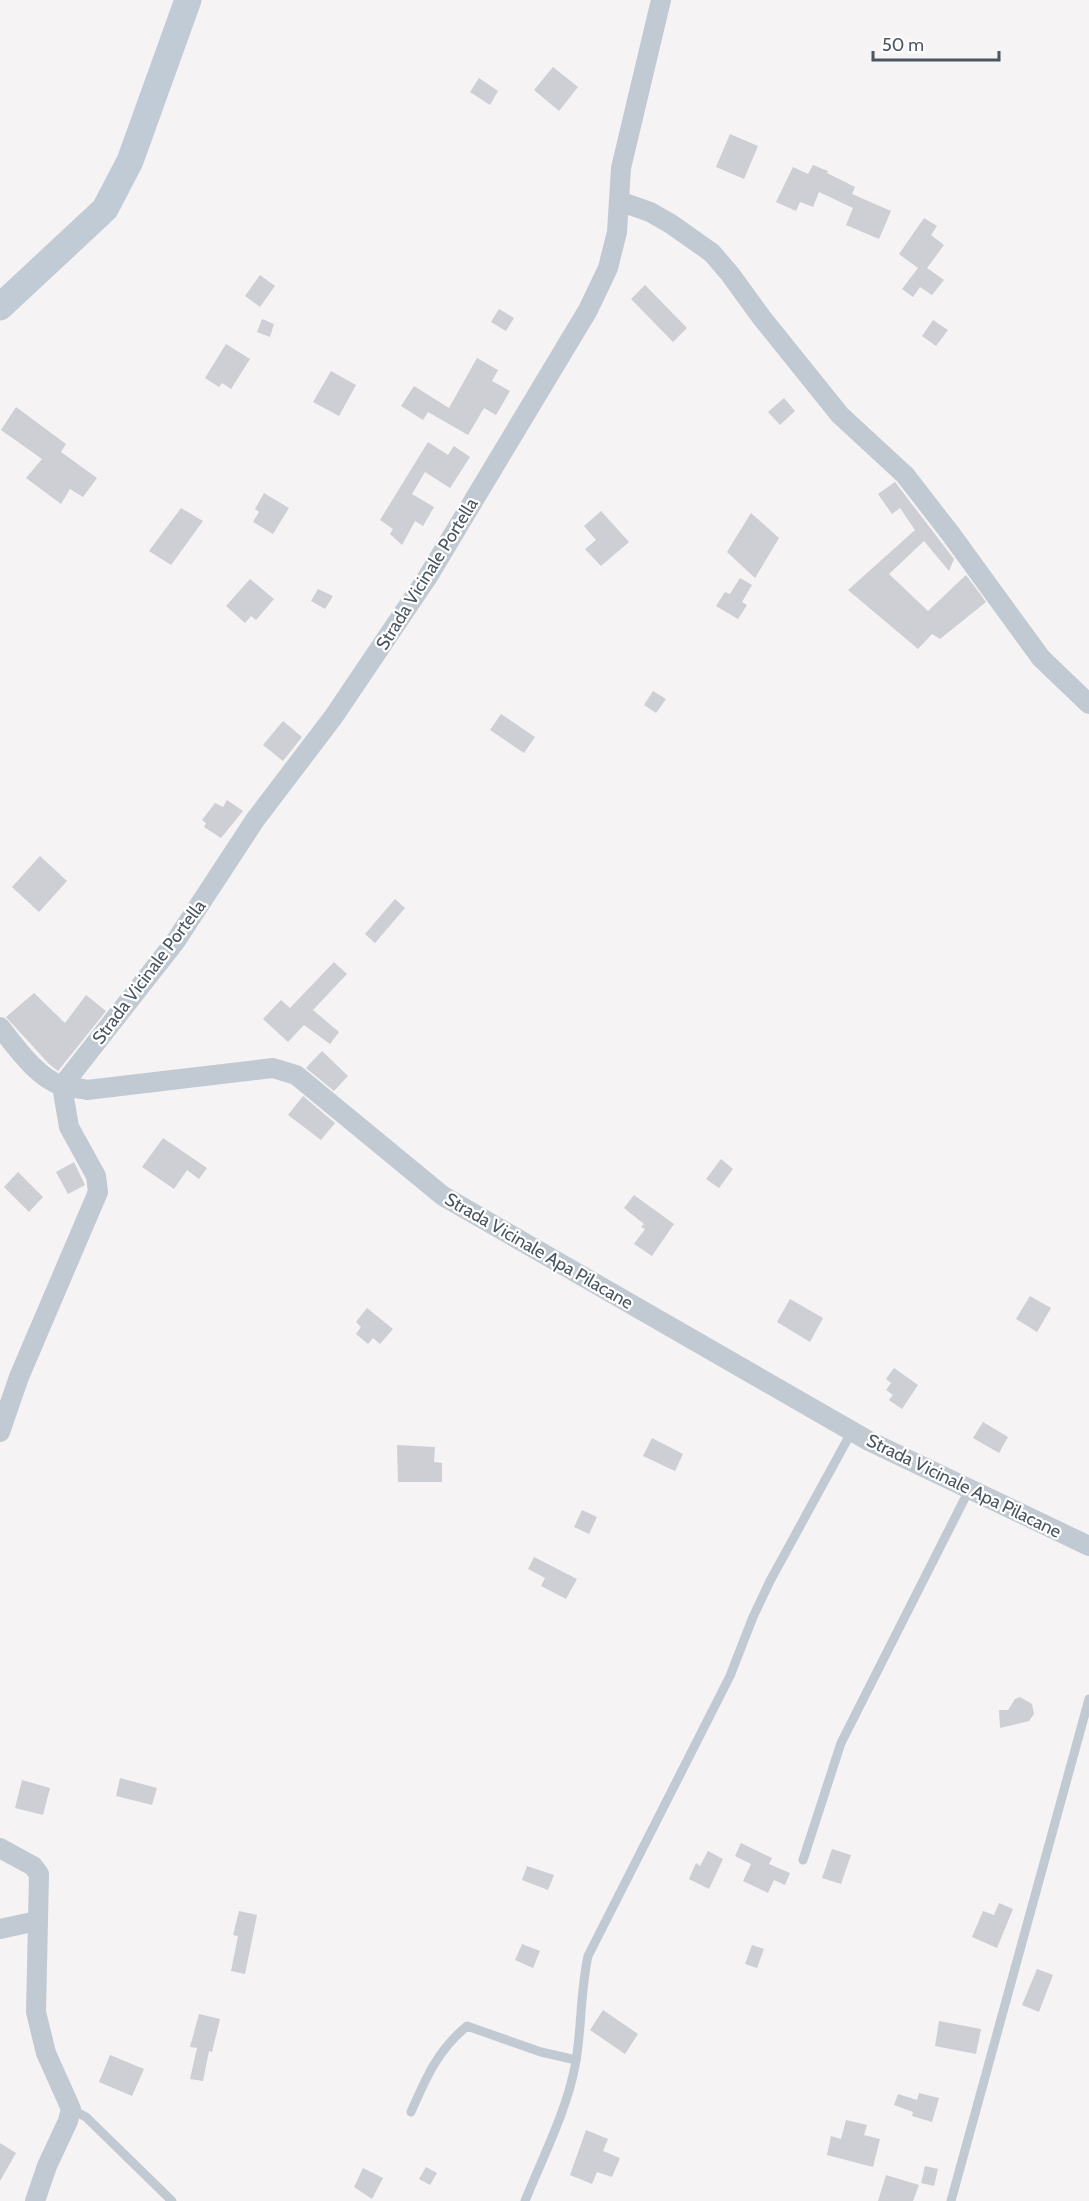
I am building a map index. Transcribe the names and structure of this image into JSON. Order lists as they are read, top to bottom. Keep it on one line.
{"streets":{"street":["Strada Vicinale Portella","Strada Vicinale Apa Pilacane"]},"crossings":[["Strada Vicinale Portella","Strada Vicinale Apa Pilacane"]],"scale_bar":"50 m"}
